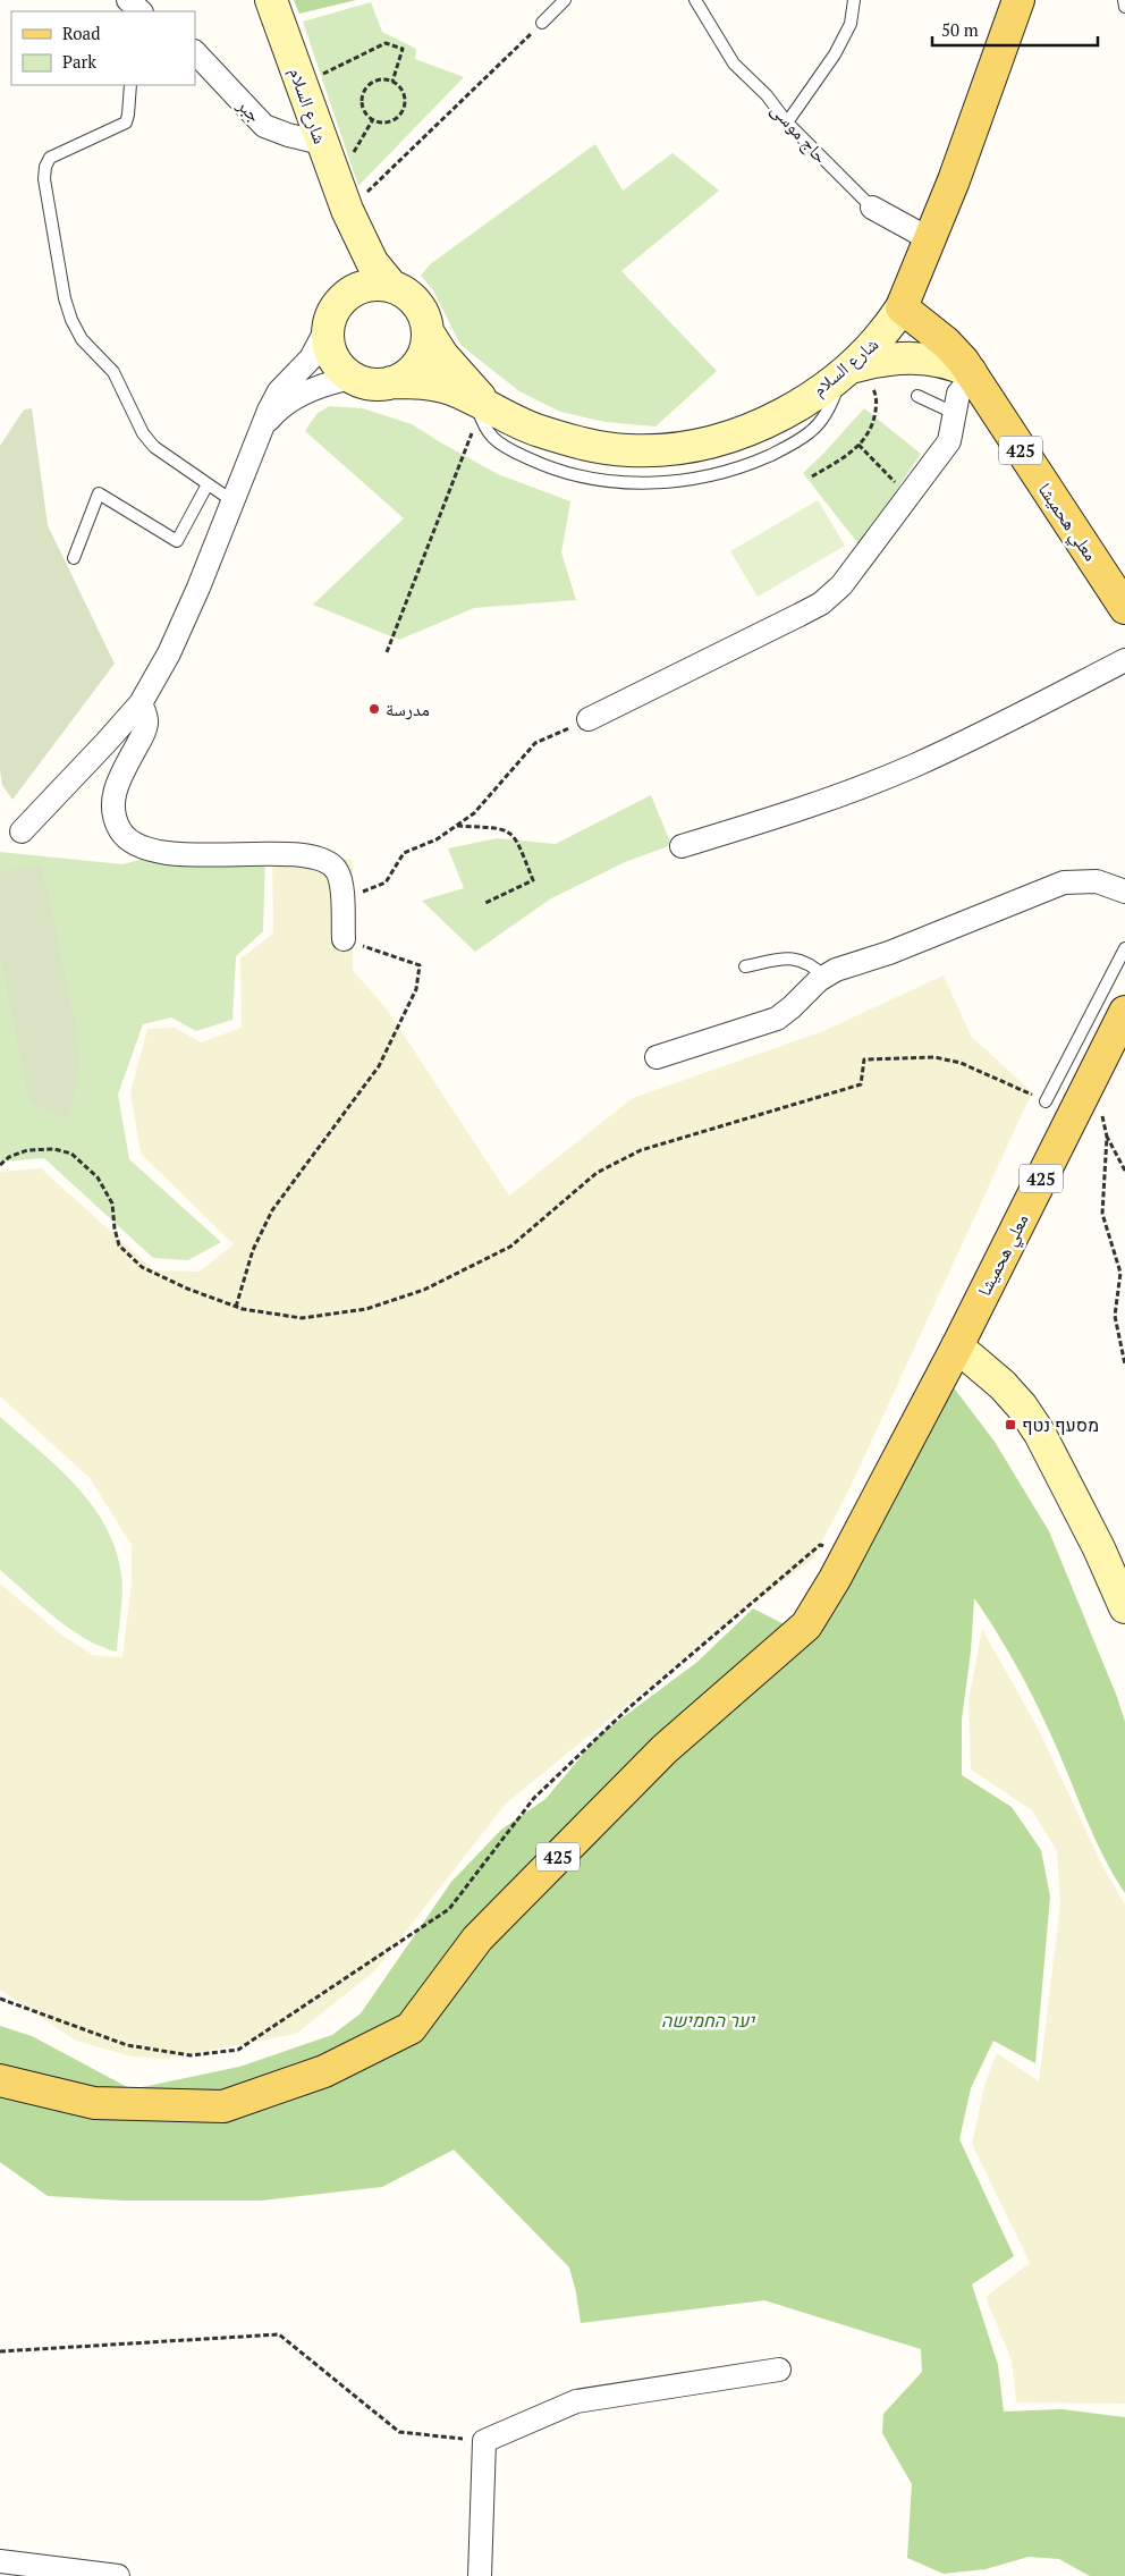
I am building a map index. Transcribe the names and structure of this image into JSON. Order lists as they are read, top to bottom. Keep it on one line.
{"streets":{"main road":["شارع السلام","425","معلي هحميشا"],"street":["جبر","حاج موسى"]},"crossings":[["شارع السلام","جبر"],["شارع السلام","حاج موسى"],["شارع السلام","معلي هحميشا"],["425","معلي هحميشا"]],"parks":["יער החמישה"],"places":{"other":["مدرسة"],"transit":["מסעף נטף"]},"legend":["Road","Park"],"scale_bar":"50 m"}
